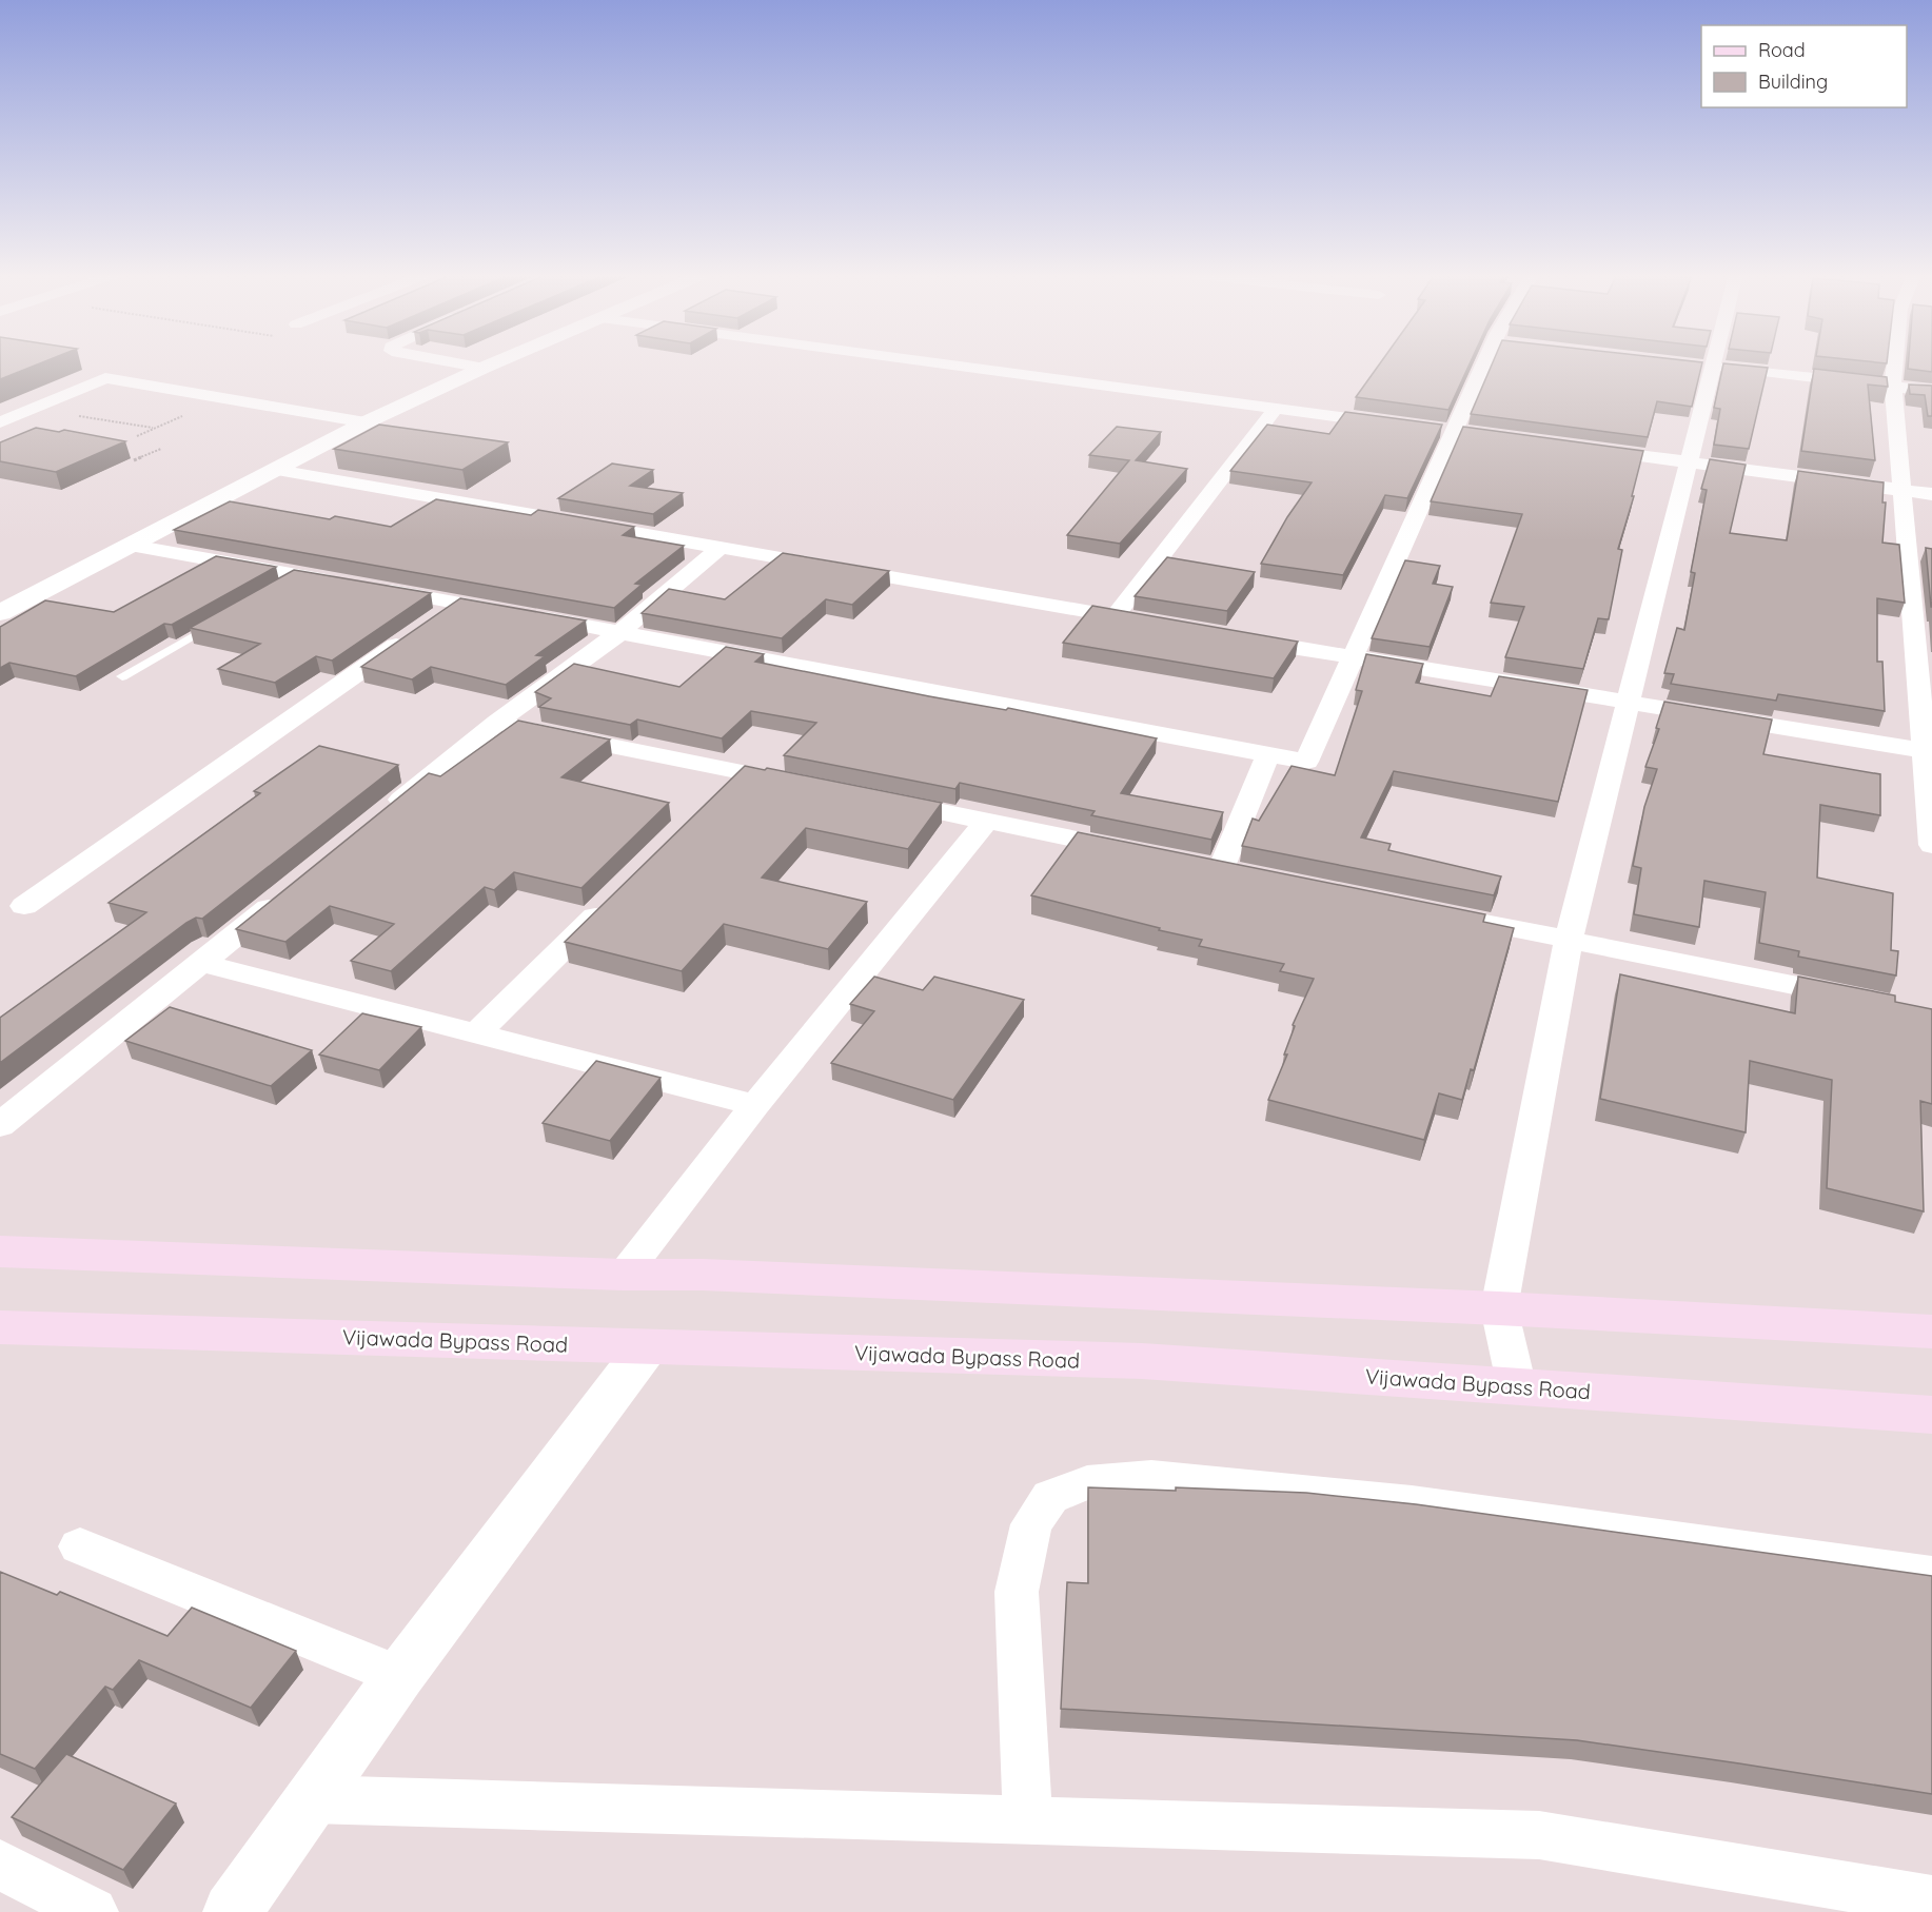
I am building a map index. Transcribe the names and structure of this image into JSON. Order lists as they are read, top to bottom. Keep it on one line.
{"streets":{"main road":["Vijawada Bypass Road"]},"legend":["Road","Building"]}
